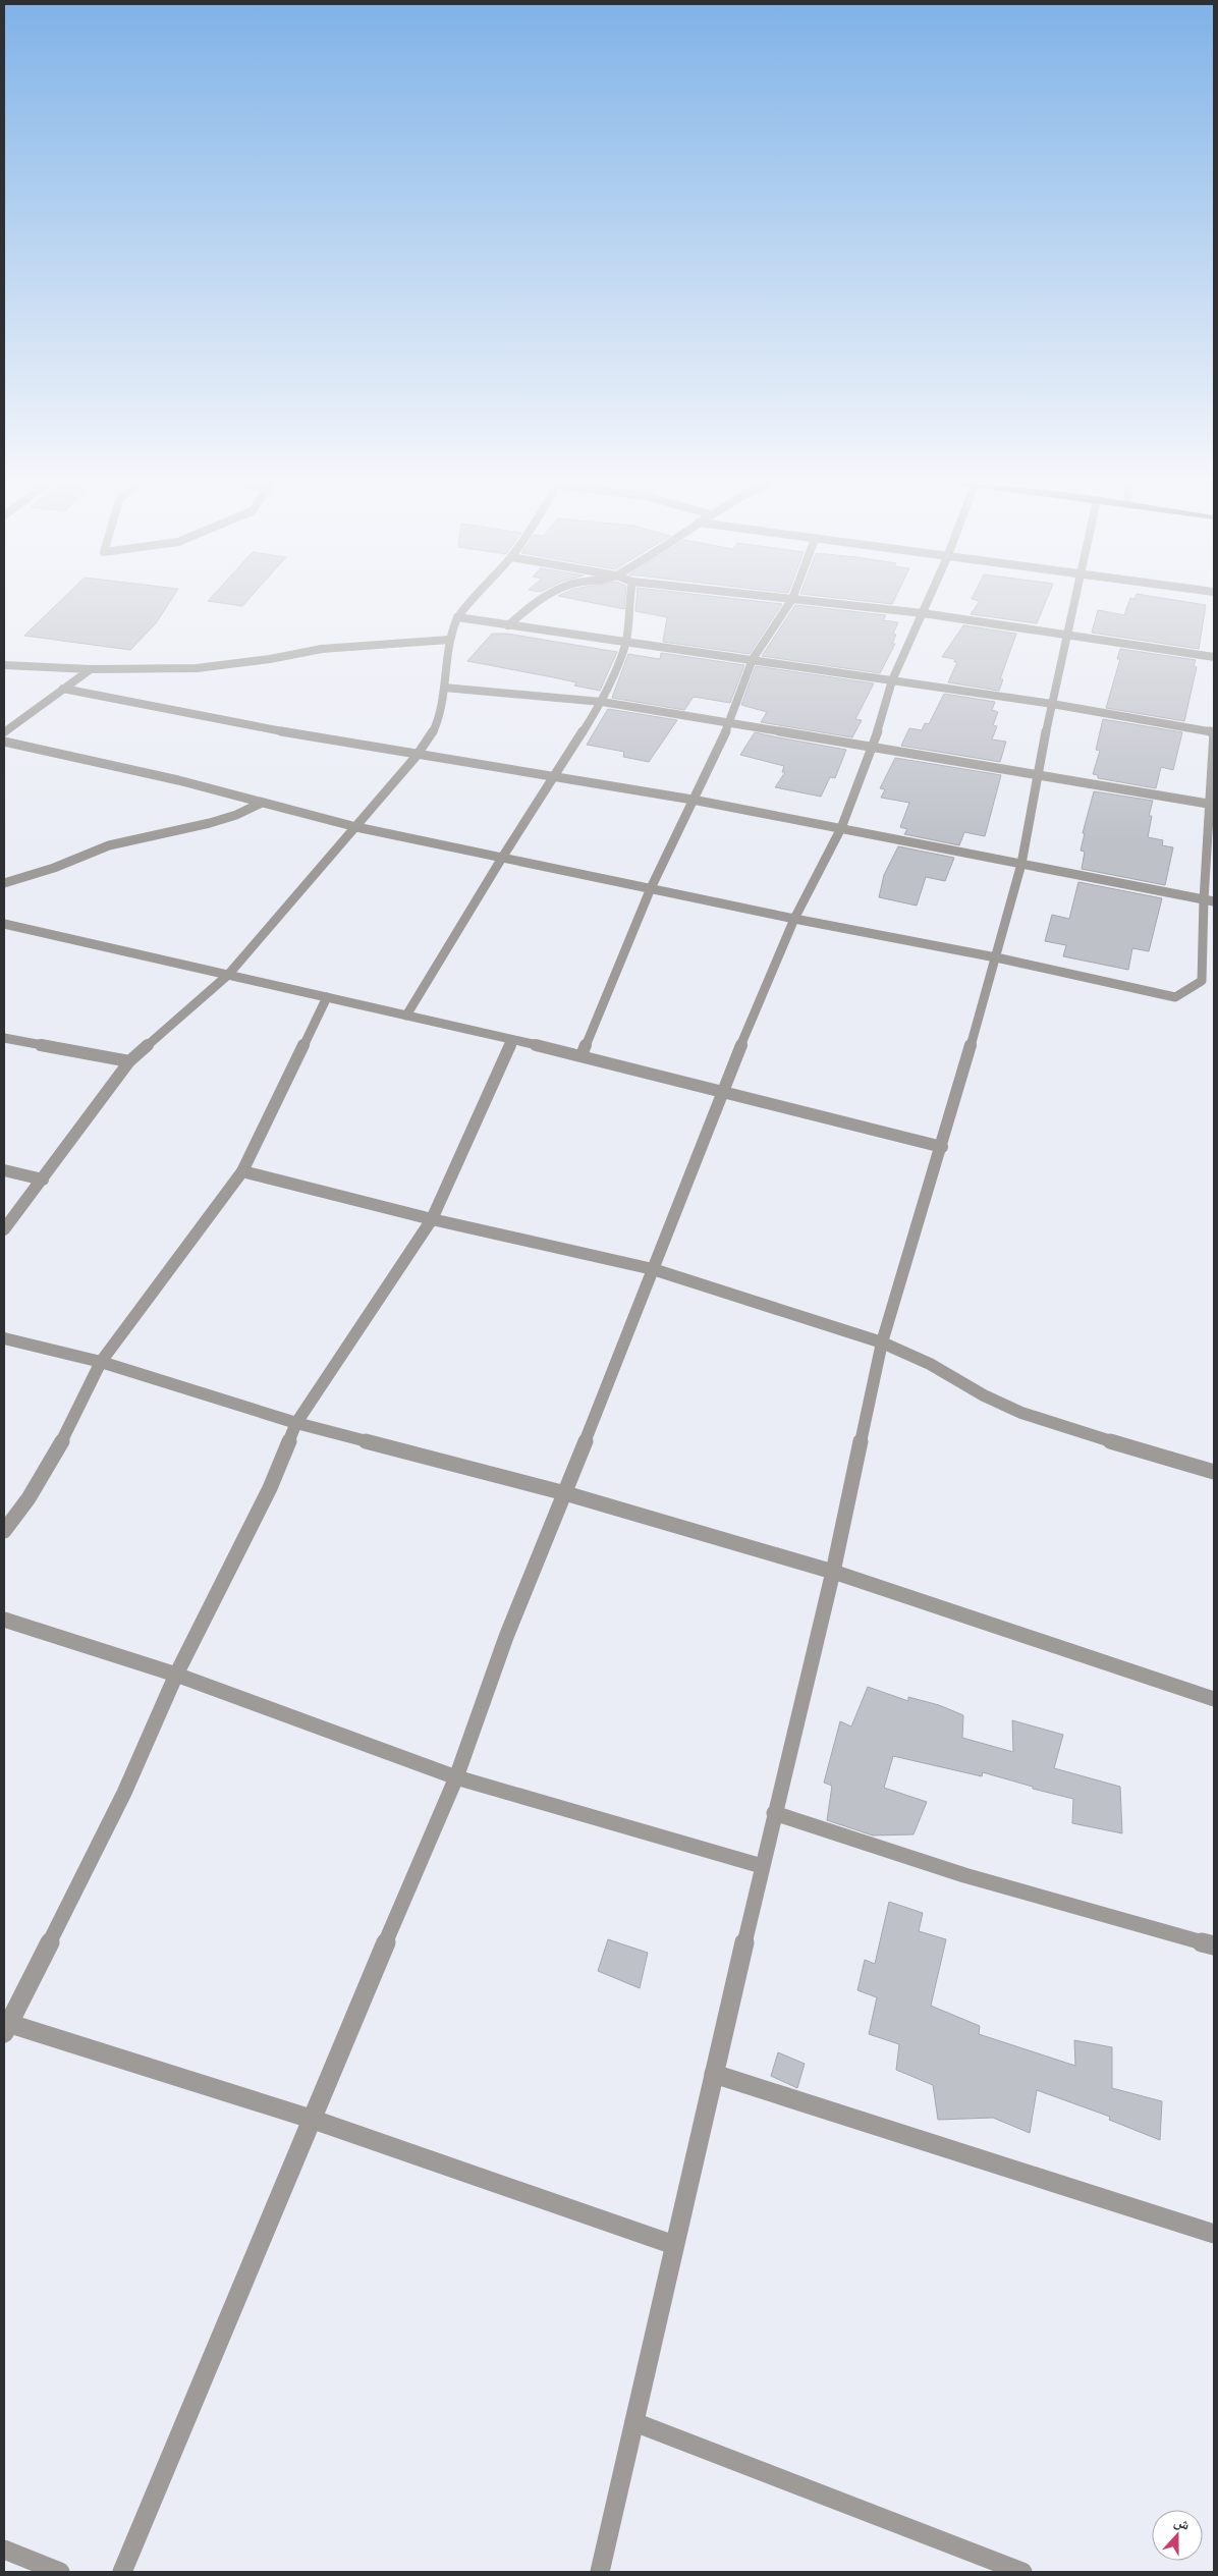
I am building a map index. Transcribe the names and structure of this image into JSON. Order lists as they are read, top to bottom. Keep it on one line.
{"north":"top"}
